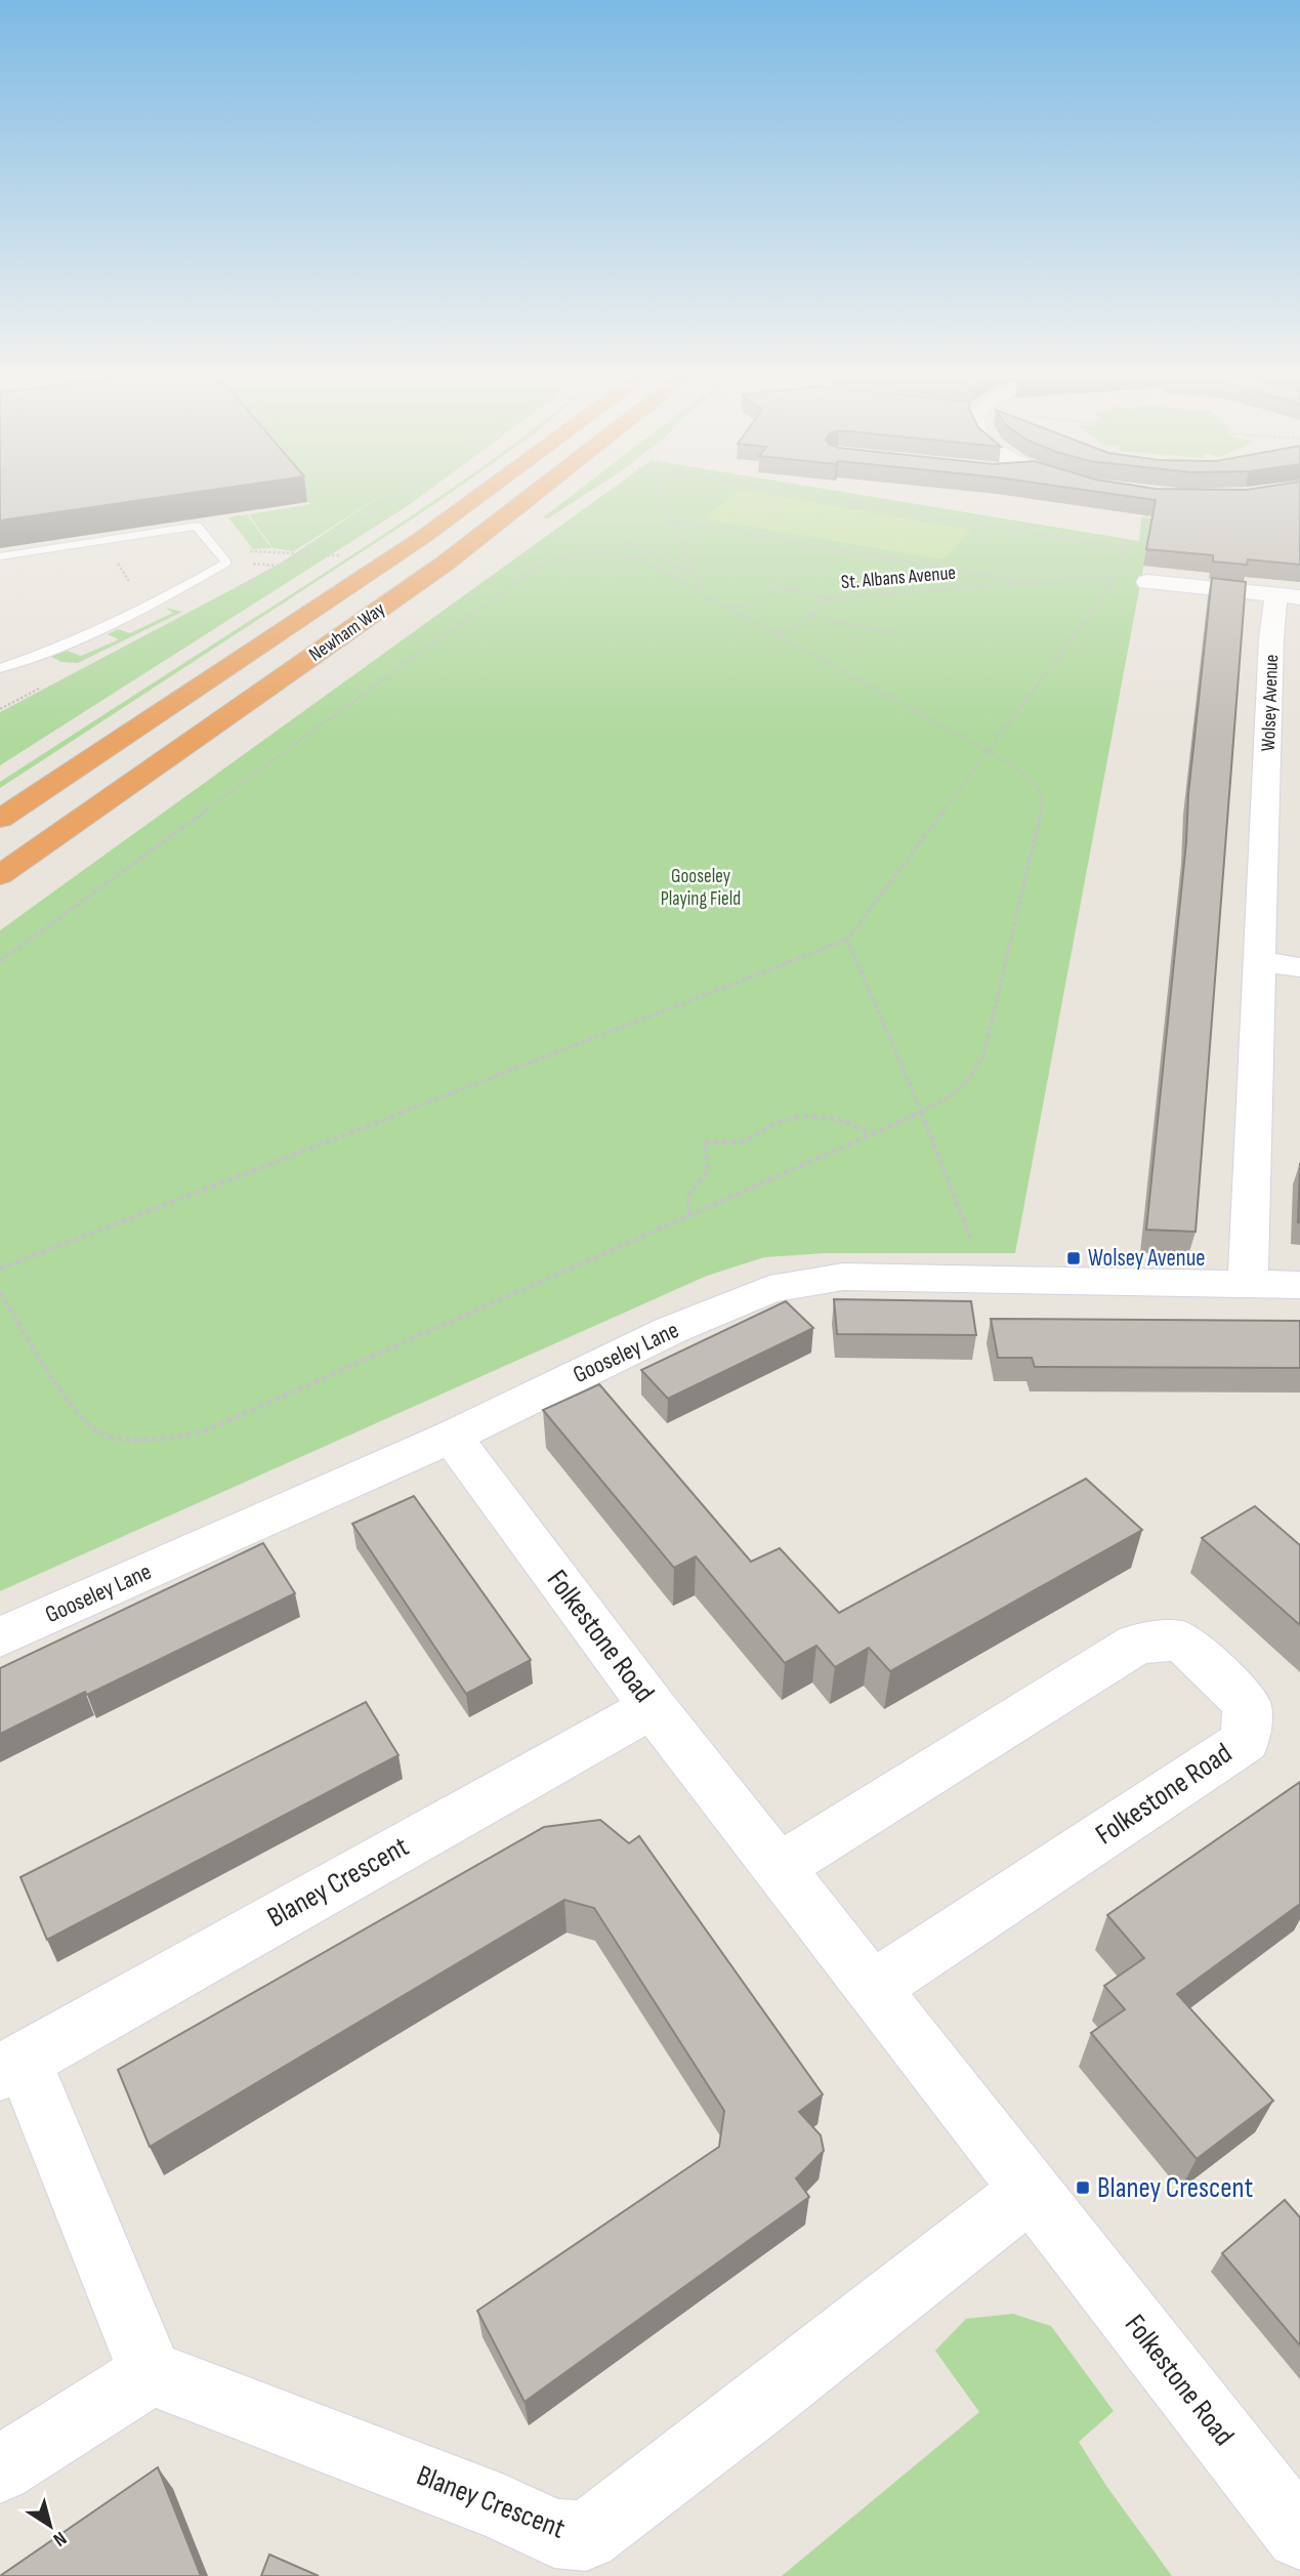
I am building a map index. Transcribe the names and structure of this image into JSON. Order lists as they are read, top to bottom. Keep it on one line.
{"streets":{"highway":["Newham Way"],"street":["Wolsey Avenue","Gooseley Lane","Folkestone Road","Blaney Crescent"],"path":["St. Albans Avenue"]},"crossings":[["Wolsey Avenue","Gooseley Lane"],["Gooseley Lane","Folkestone Road"],["Folkestone Road","Blaney Crescent"]],"parks":["Gooseley Playing Field"],"places":{"transit":["Wolsey Avenue","Blaney Crescent"]},"north":"bottom right"}
